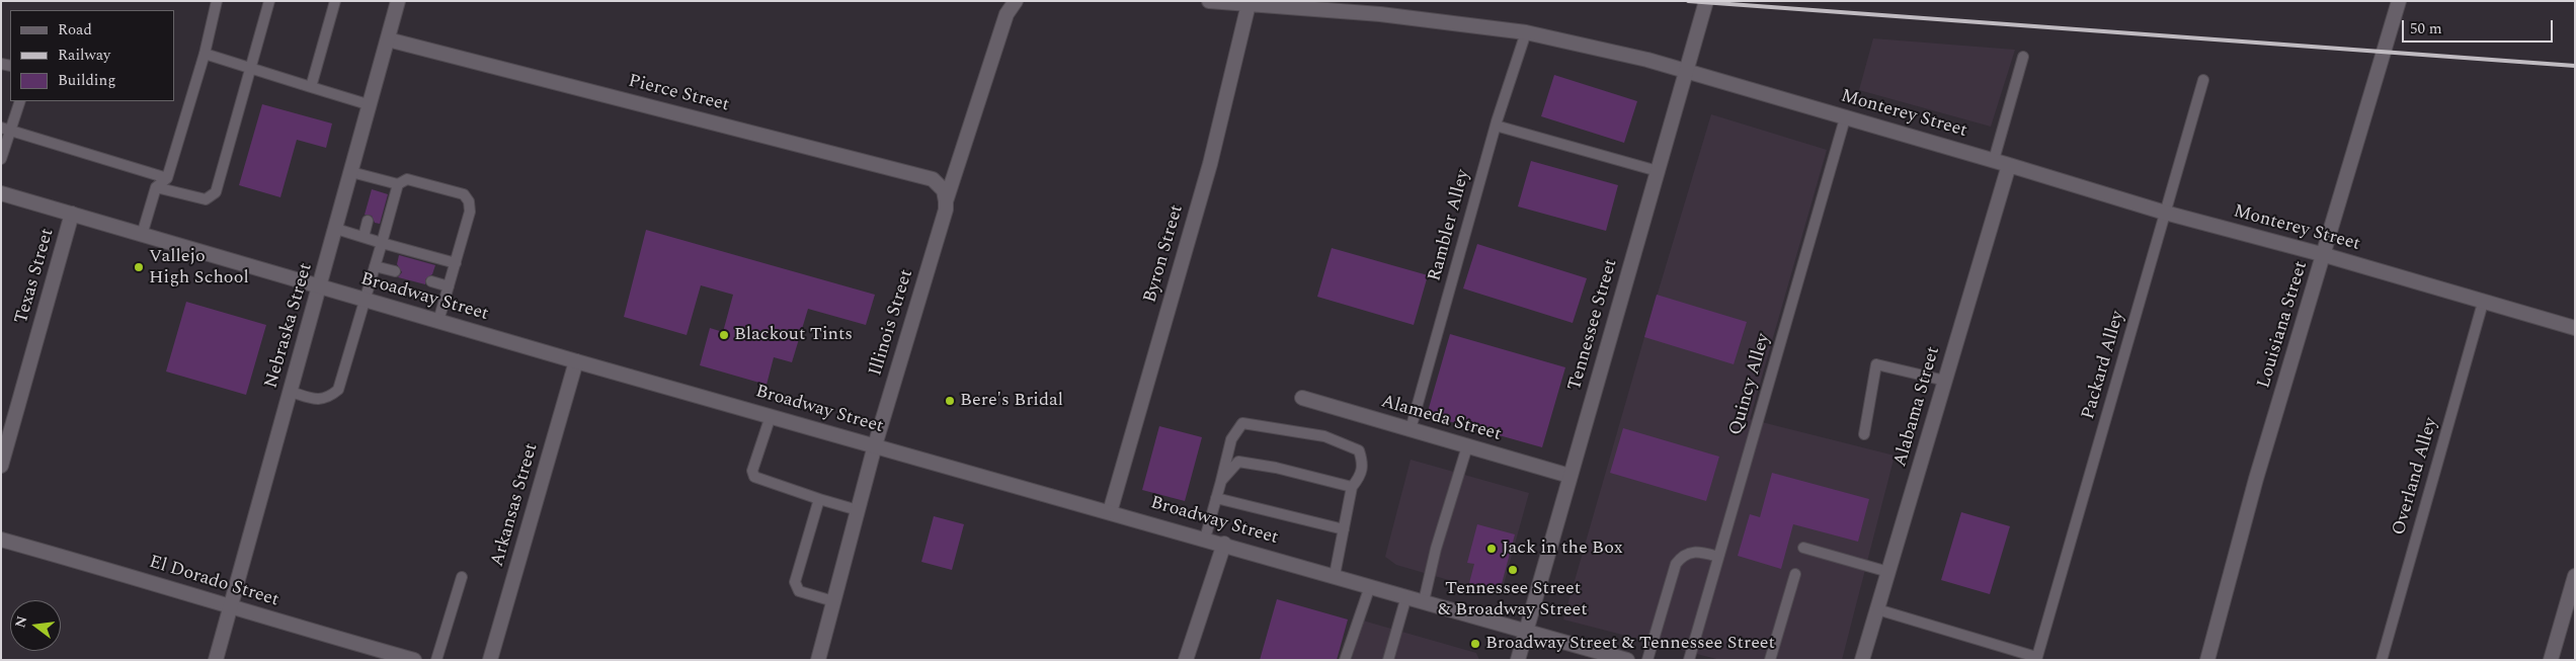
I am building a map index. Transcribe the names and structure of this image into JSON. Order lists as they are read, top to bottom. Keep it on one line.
{"streets":{"street":["Pierce Street","Monterey Street","Byron Street","Texas Street","Broadway Street","Illinois Street","Tennessee Street","Louisiana Street","Nebraska Street","Alabama Street","Alameda Street","Arkansas Street","El Dorado Street"],"lane":["Rambler Alley","Packard Alley","Quincy Alley","Overland Alley"]},"crossings":[["Pierce Street","Illinois Street"],["Pierce Street","Nebraska Street"],["Monterey Street","Rambler Alley"],["Monterey Street","Byron Street"],["Monterey Street","Tennessee Street"],["Monterey Street","Louisiana Street"],["Monterey Street","Packard Alley"],["Monterey Street","Quincy Alley"],["Monterey Street","Alabama Street"],["Monterey Street","Overland Alley"],["Rambler Alley","Alameda Street"],["Byron Street","Broadway Street"],["Texas Street","Broadway Street"],["Broadway Street","Illinois Street"],["Broadway Street","Tennessee Street"],["Broadway Street","Nebraska Street"],["Broadway Street","Arkansas Street"],["Tennessee Street","Alameda Street"],["Nebraska Street","El Dorado Street"]],"places":["Vallejo High School","Blackout Tints","Bere's Bridal","Jack in the Box","Tennessee Street & Broadway Street","Broadway Street & Tennessee Street"],"legend":["Road","Railway","Building"],"scale_bar":"50 m","north":"left"}
